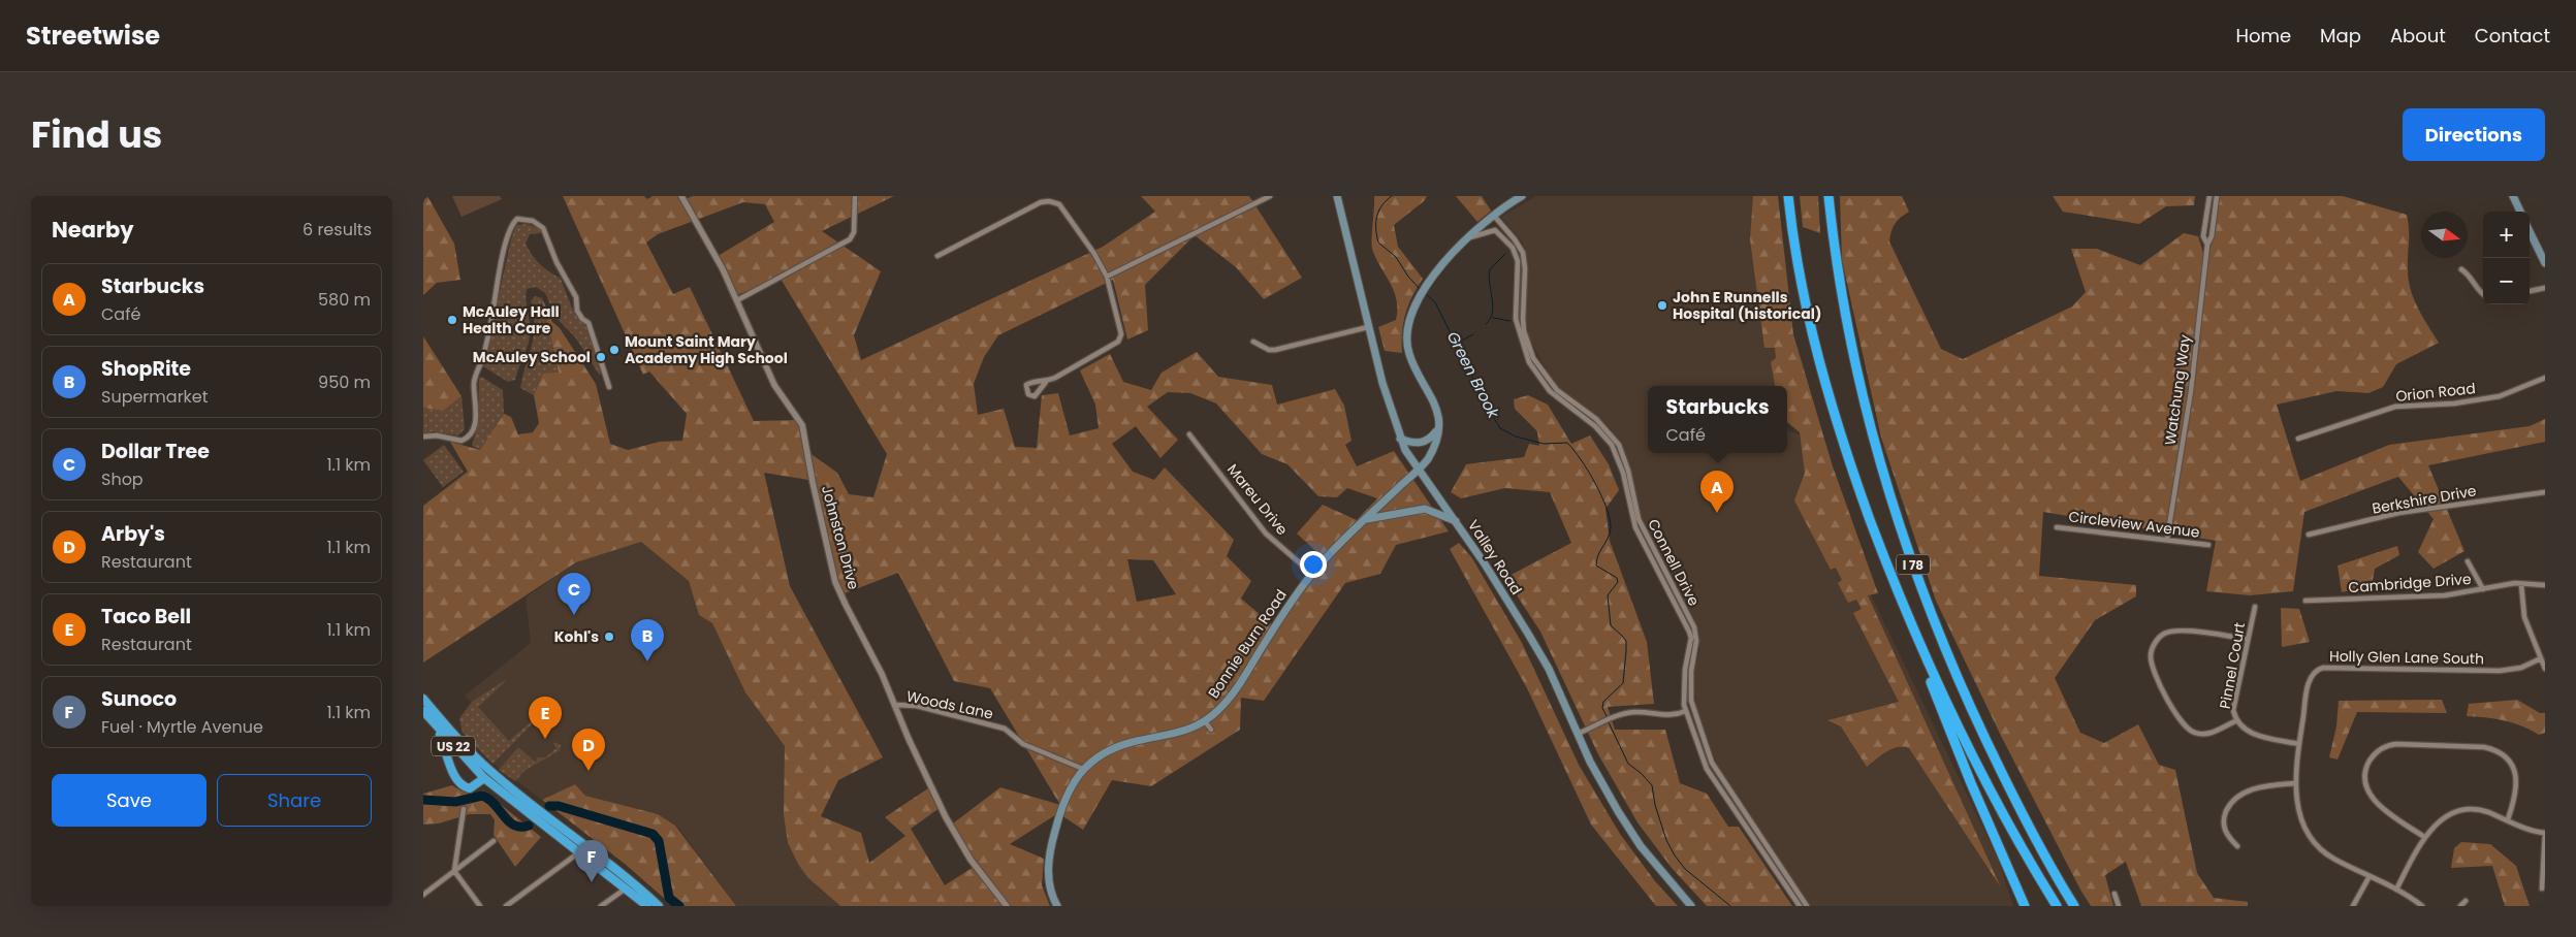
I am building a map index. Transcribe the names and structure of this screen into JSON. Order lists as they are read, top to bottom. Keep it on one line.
{"streets":{"highway":["I 78","US 22"],"main road":["Valley Road","Bonnie Burn Road"],"street":["Watchung Way","Orion Road","Mareu Drive","Berkshire Drive","Circleview Avenue","Johnston Drive","Connell Drive","Cambridge Drive","Holly Glen Lane South","Pinnel Court","Woods Lane"]},"crossings":[["Watchung Way","Circleview Avenue"],["Mareu Drive","Bonnie Burn Road"],["Johnston Drive","Woods Lane"],["Valley Road","Bonnie Burn Road"],["Bonnie Burn Road","Woods Lane"],["Holly Glen Lane South","Pinnel Court"]],"water":["Green Brook"],"places":["John E Runnells Hospital (historical)","McAuley Hall Health Care","Mount Saint Mary Academy High School","McAuley School","Kohl's"],"north":"right","page":{"header":"Streetwise","nav":["Home","Map","About","Contact"],"title":"Find us","buttons":["Directions",["Save","Share"]],"heading":["Nearby","6 results"],"map_buttons":["+","−"],"list":[{"mark":"A","name":"Starbucks","note":"Café","value":"580 m"},{"mark":"B","name":"ShopRite","note":"Supermarket","value":"950 m"},{"mark":"C","name":"Dollar Tree","note":"Shop","value":"1.1 km"},{"mark":"D","name":"Arby's","note":"Restaurant","value":"1.1 km"},{"mark":"E","name":"Taco Bell","note":"Restaurant","value":"1.1 km"},{"mark":"F","name":"Sunoco","note":"Fuel · Myrtle Avenue","value":"1.1 km"}],"popup":["Starbucks","Café"],"pins":["A","C","B","E","D","F"]}}
